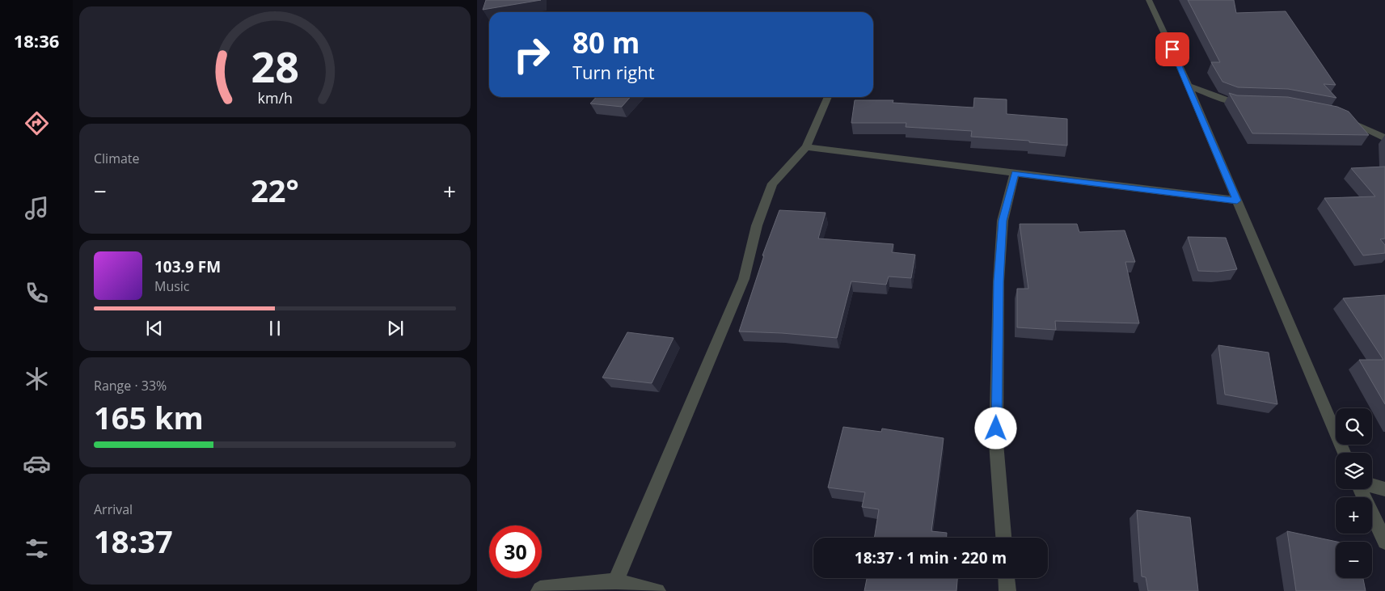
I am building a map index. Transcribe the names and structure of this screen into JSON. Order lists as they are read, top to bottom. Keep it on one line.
{"page":{"tabs":"18:36","turn":["80 m","Turn right"],"tile":["Climate",["Range · 33%","165 km"],["Arrival","18:37"]],"heat":["−","22°","+"],"song":["103.9 FM","Music"],"map_buttons":["+","−"],"limit":"30","trip":"18:37 · 1 min · 220 m","gauge":["28","km/h"]}}
